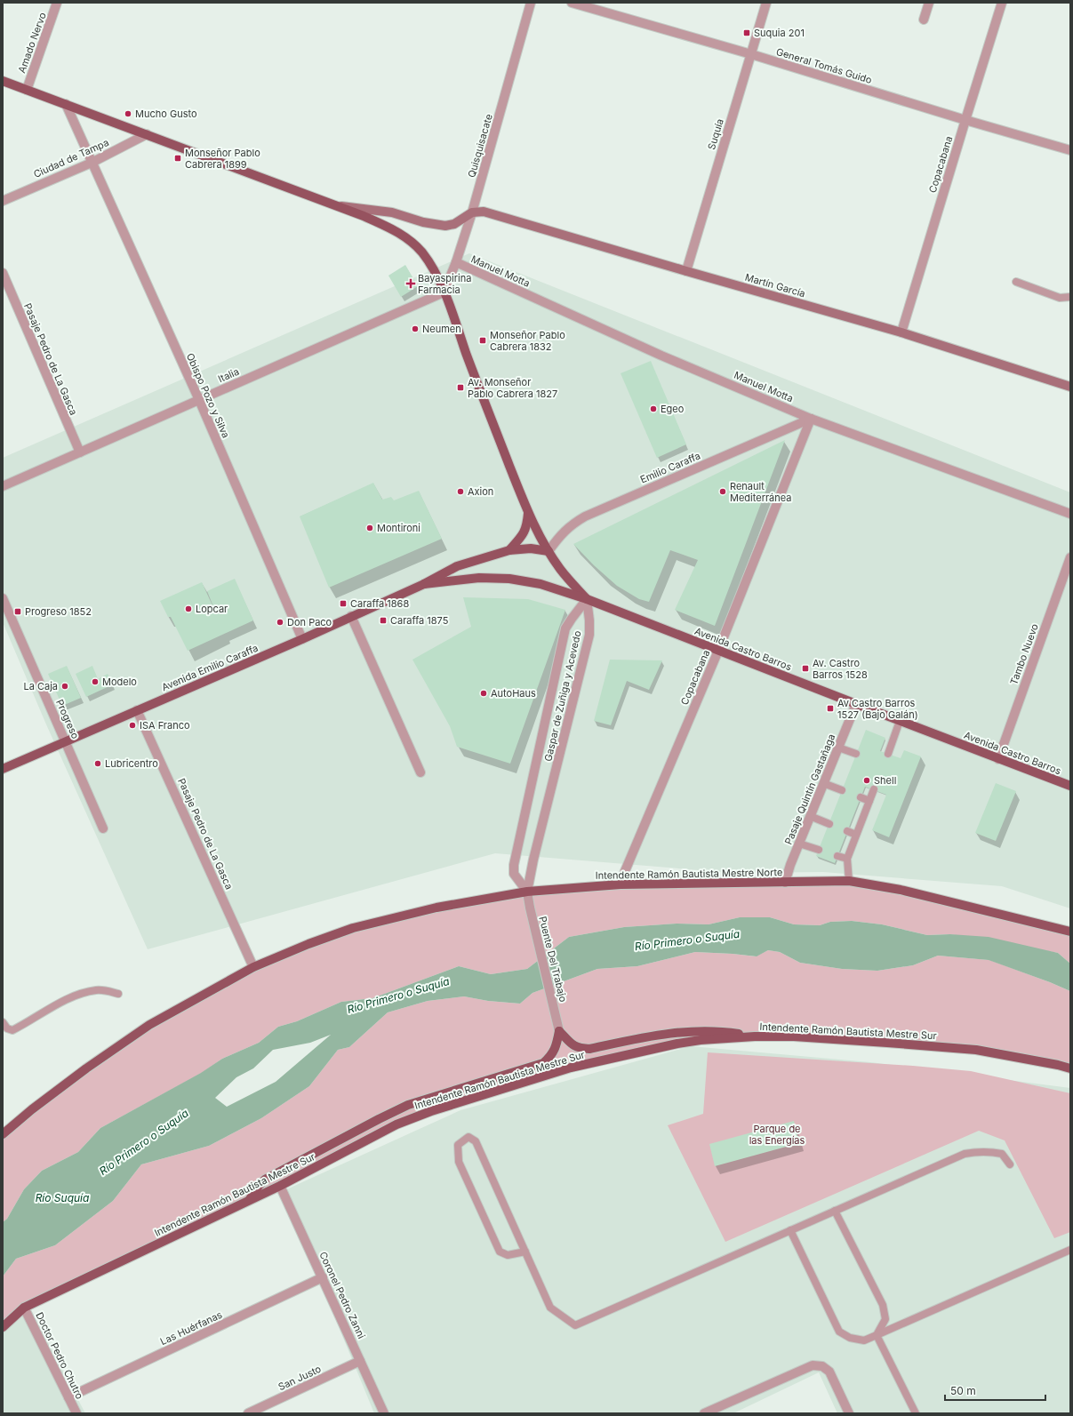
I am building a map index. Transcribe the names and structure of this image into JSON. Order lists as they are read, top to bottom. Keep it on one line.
{"streets":{"main road":["Martín García","Avenida Castro Barros","Avenida Emilio Caraffa","Intendente Ramón Bautista Mestre Norte","Intendente Ramón Bautista Mestre Sur"],"street":["Amado Nervo","General Tomás Guido","Suquía","Quisquisacate","Ciudad de Tampa","Copacabana","Manuel Motta","Pasaje Pedro de La Gasca","Italia","Obispo Pozo y Silva","Emilio Caraffa","Tambo Nuevo","Gaspar de Zuñiga y Acevedo","Progreso","Pasaje Quintín Gastañaga","Puente Del Trabajo","Coronel Pedro Zanni","Las Huérfanas","Doctor Pedro Chutro","San Justo"]},"crossings":[["Amado Nervo","Avenida Castro Barros"],["General Tomás Guido","Suquía"],["General Tomás Guido","Copacabana"],["Suquía","Martín García"],["Quisquisacate","Manuel Motta"],["Quisquisacate","Martín García"],["Quisquisacate","Italia"],["Quisquisacate","Avenida Castro Barros"],["Ciudad de Tampa","Obispo Pozo y Silva"],["Ciudad de Tampa","Avenida Castro Barros"],["Copacabana","Manuel Motta"],["Copacabana","Martín García"],["Copacabana","Emilio Caraffa"],["Copacabana","Avenida Castro Barros"],["Copacabana","Intendente Ramón Bautista Mestre Norte"],["Manuel Motta","Emilio Caraffa"],["Pasaje Pedro de La Gasca","Italia"],["Pasaje Pedro de La Gasca","Avenida Emilio Caraffa"],["Pasaje Pedro de La Gasca","Intendente Ramón Bautista Mestre Norte"],["Italia","Obispo Pozo y Silva"],["Italia","Avenida Castro Barros"],["Obispo Pozo y Silva","Avenida Castro Barros"],["Obispo Pozo y Silva","Avenida Emilio Caraffa"],["Emilio Caraffa","Avenida Castro Barros"],["Emilio Caraffa","Avenida Emilio Caraffa"],["Avenida Castro Barros","Tambo Nuevo"],["Avenida Castro Barros","Avenida Emilio Caraffa"],["Avenida Castro Barros","Gaspar de Zuñiga y Acevedo"],["Avenida Castro Barros","Pasaje Quintín Gastañaga"],["Avenida Emilio Caraffa","Gaspar de Zuñiga y Acevedo"],["Avenida Emilio Caraffa","Progreso"],["Gaspar de Zuñiga y Acevedo","Intendente Ramón Bautista Mestre Norte"],["Gaspar de Zuñiga y Acevedo","Puente Del Trabajo"],["Pasaje Quintín Gastañaga","Intendente Ramón Bautista Mestre Norte"],["Intendente Ramón Bautista Mestre Norte","Puente Del Trabajo"],["Intendente Ramón Bautista Mestre Sur","Coronel Pedro Zanni"],["Intendente Ramón Bautista Mestre Sur","Doctor Pedro Chutro"],["Coronel Pedro Zanni","Las Huérfanas"],["Coronel Pedro Zanni","San Justo"],["Las Huérfanas","Doctor Pedro Chutro"]],"water":["Río Primero o Suquía","Río Suquía"],"parks":["Parque de las Energías"],"places":{"transit":["Suquia 201","Monseñor Pablo Cabrera 1899","Monseñor Pablo Cabrera 1832","Av. Monseñor Pablo Cabrera 1827","Caraffa 1868","Progreso 1852","Caraffa 1875","Av. Castro Barros 1528","Av Castro Barros 1527 (Bajo Galán)"],"other":["Mucho Gusto","Neumen","Egeo","Axion","Renault Mediterránea","Montironi","Lopcar","Don Paco","Modelo","La Caja","AutoHaus","ISA Franco","Lubricentro","Shell"],"health":["Bayaspirina Farmacia"]},"scale_bar":"50 m"}
